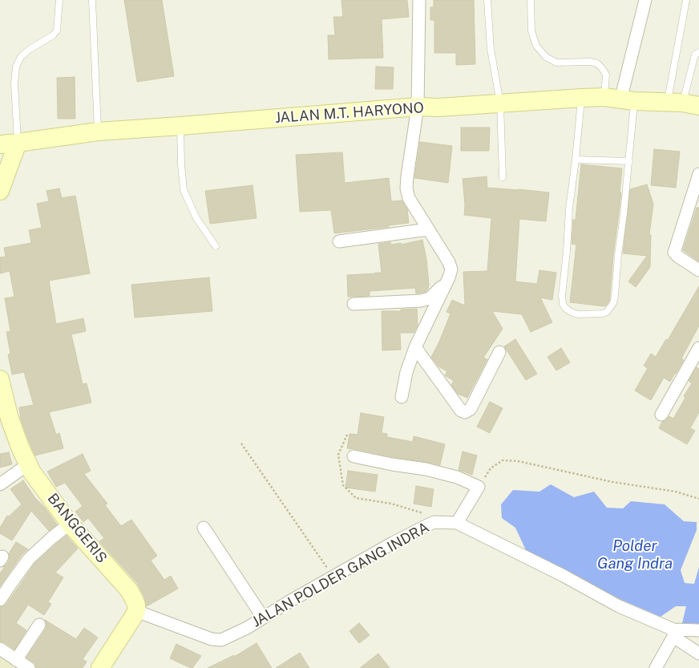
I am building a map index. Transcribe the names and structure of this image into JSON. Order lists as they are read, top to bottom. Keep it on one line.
{"streets":{"main road":["JALAN M.T. HARYONO","BANGGERIS"],"street":["JALAN POLDER GANG INDRA"]},"crossings":[["BANGGERIS","JALAN POLDER GANG INDRA"]],"water":["Polder Gang Indra"]}
